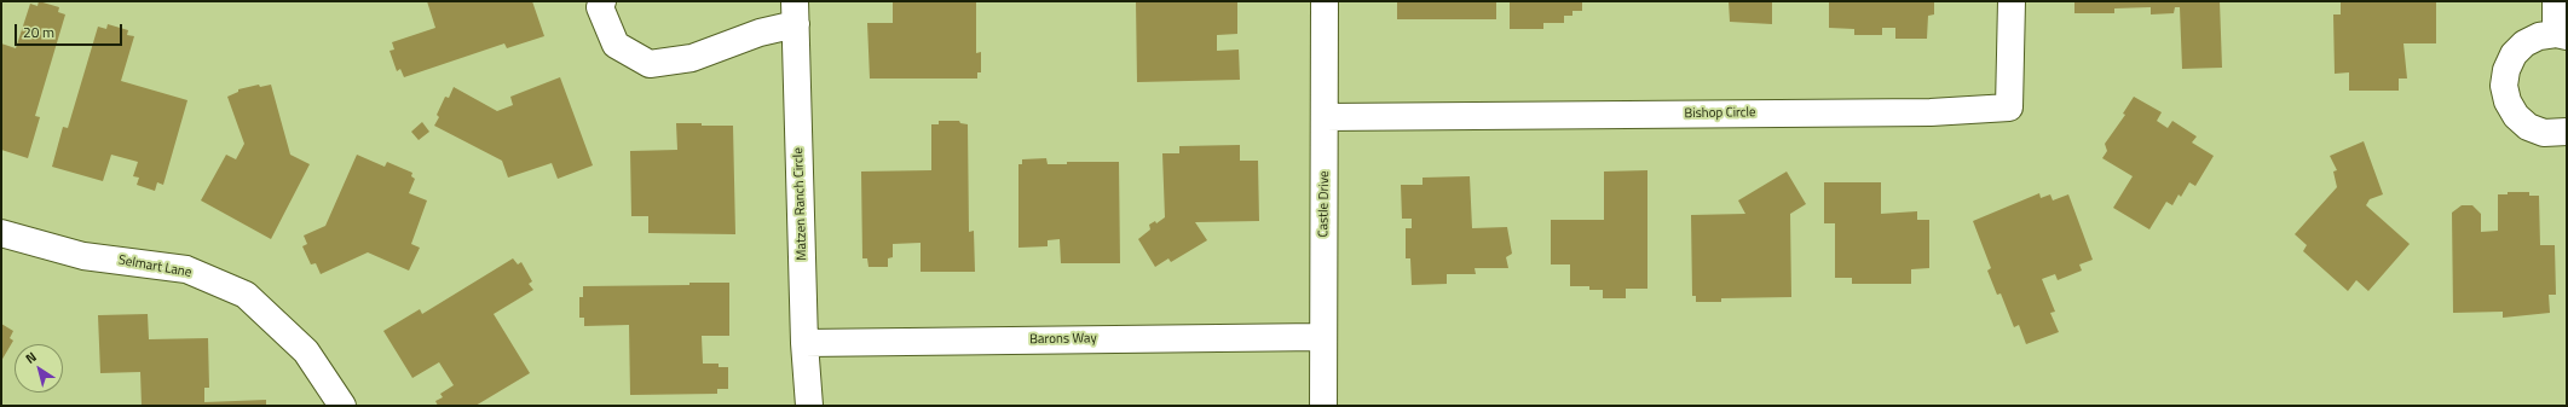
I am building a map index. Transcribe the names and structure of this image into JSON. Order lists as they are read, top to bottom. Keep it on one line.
{"streets":{"street":["Bishop Circle","Matzen Ranch Circle","Castle Drive","Selmart Lane","Barons Way"]},"crossings":[["Bishop Circle","Castle Drive"],["Matzen Ranch Circle","Barons Way"],["Castle Drive","Barons Way"]],"scale_bar":"20 m","north":"top left"}
